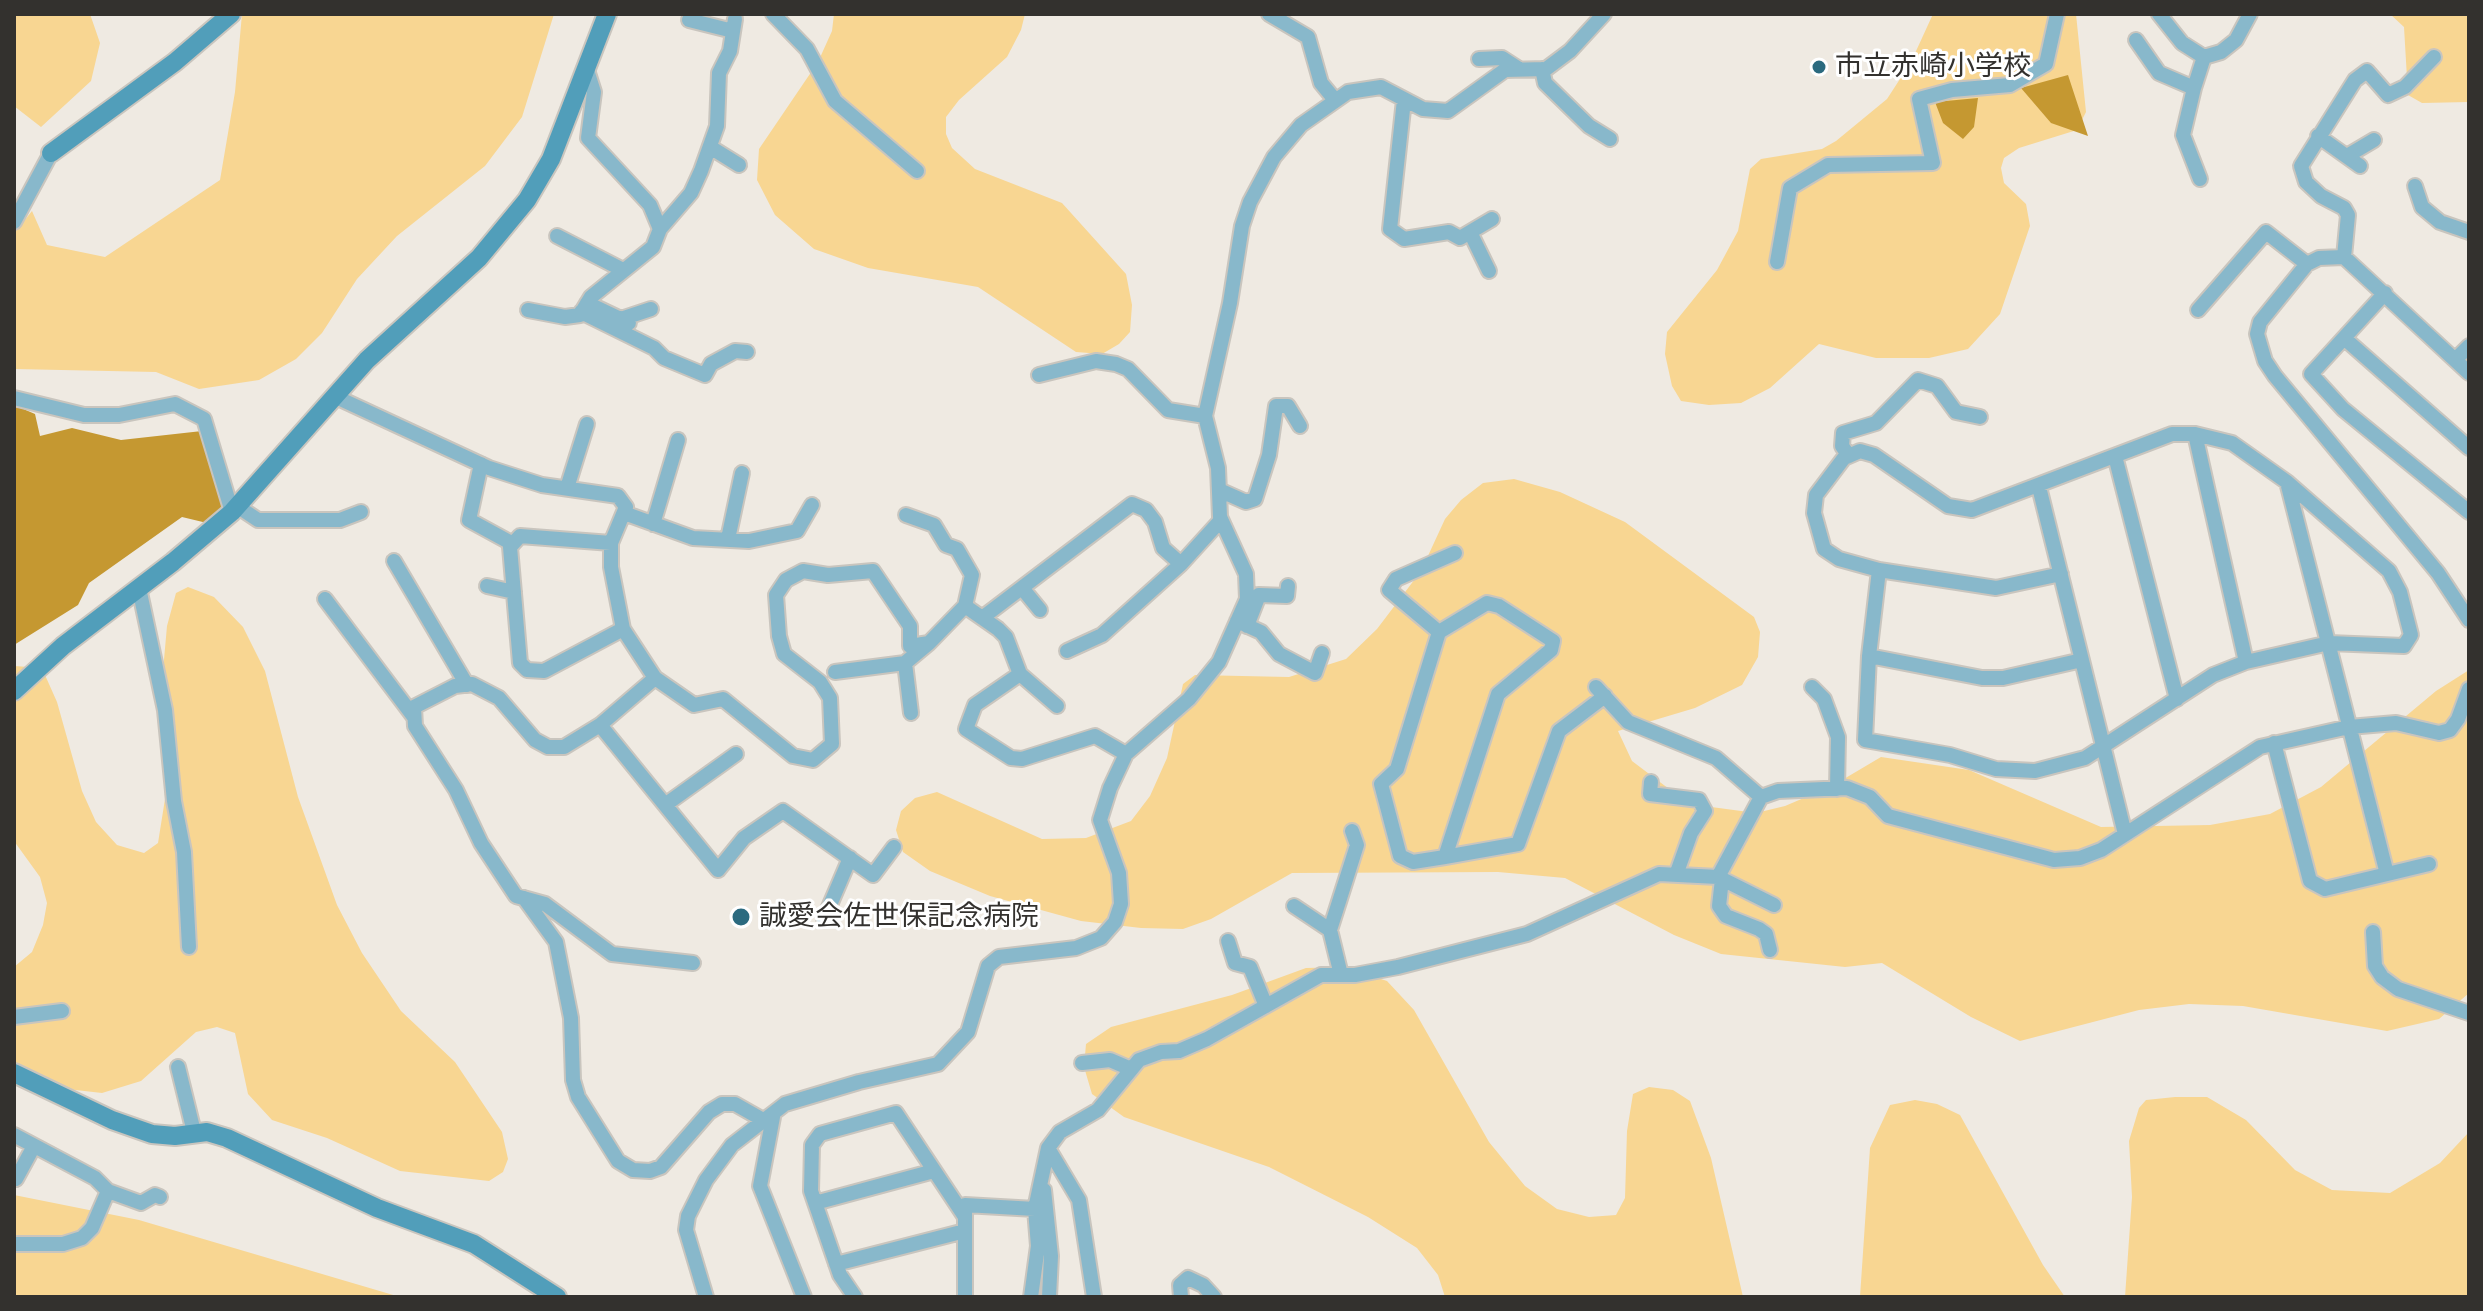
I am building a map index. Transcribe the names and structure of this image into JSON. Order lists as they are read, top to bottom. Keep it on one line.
{"places":["市立赤崎小学校","誠愛会佐世保記念病院"]}
